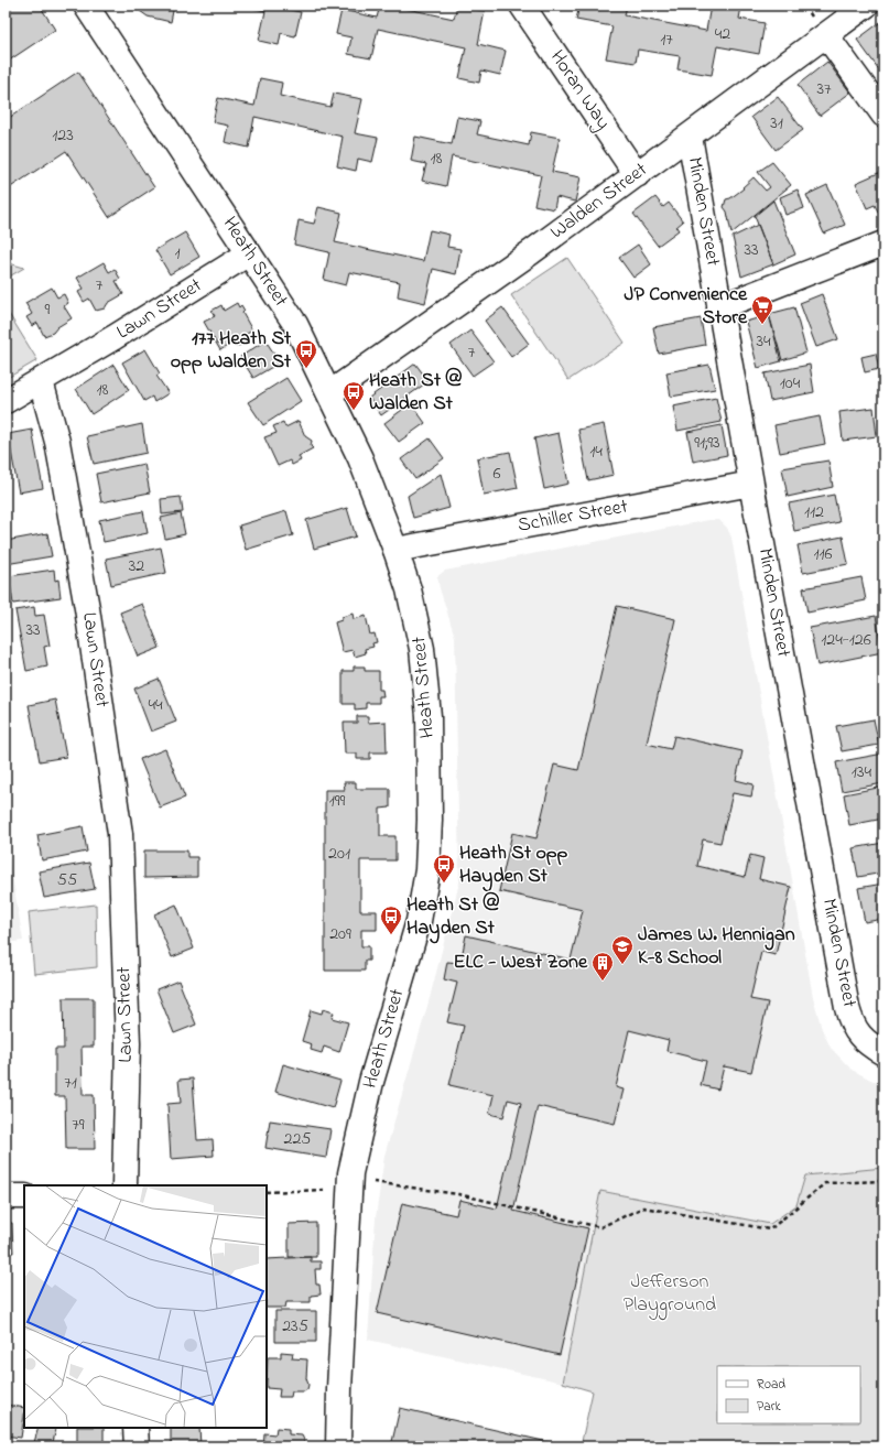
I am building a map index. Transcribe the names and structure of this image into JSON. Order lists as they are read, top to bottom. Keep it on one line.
{"streets":{"street":["Horan Way","Walden Street","Minden Street","Heath Street","Lawn Street","Schiller Street"]},"crossings":[["Horan Way","Walden Street"],["Walden Street","Minden Street"],["Walden Street","Heath Street"],["Minden Street","Schiller Street"],["Heath Street","Lawn Street"],["Heath Street","Schiller Street"]],"parks":["Jefferson Playground"],"places":{"supermarket":["JP Convenience Store"],"bus stop":["177 Heath St opp Walden St","Heath St @ Walden St","Heath St opp Hayden St","Heath St @ Hayden St"],"school or university":["James W. Hennigan K-8 School"],"building":["ELC - West Zone"]},"house_numbers":["42","17","37","31","123","18","33","1","7","9","34","7","104","18","91;93","14","6","112","116","32","33","124-126","44","134","199","201","55","209","71","79","225","235"],"legend":["Road","Park"]}
